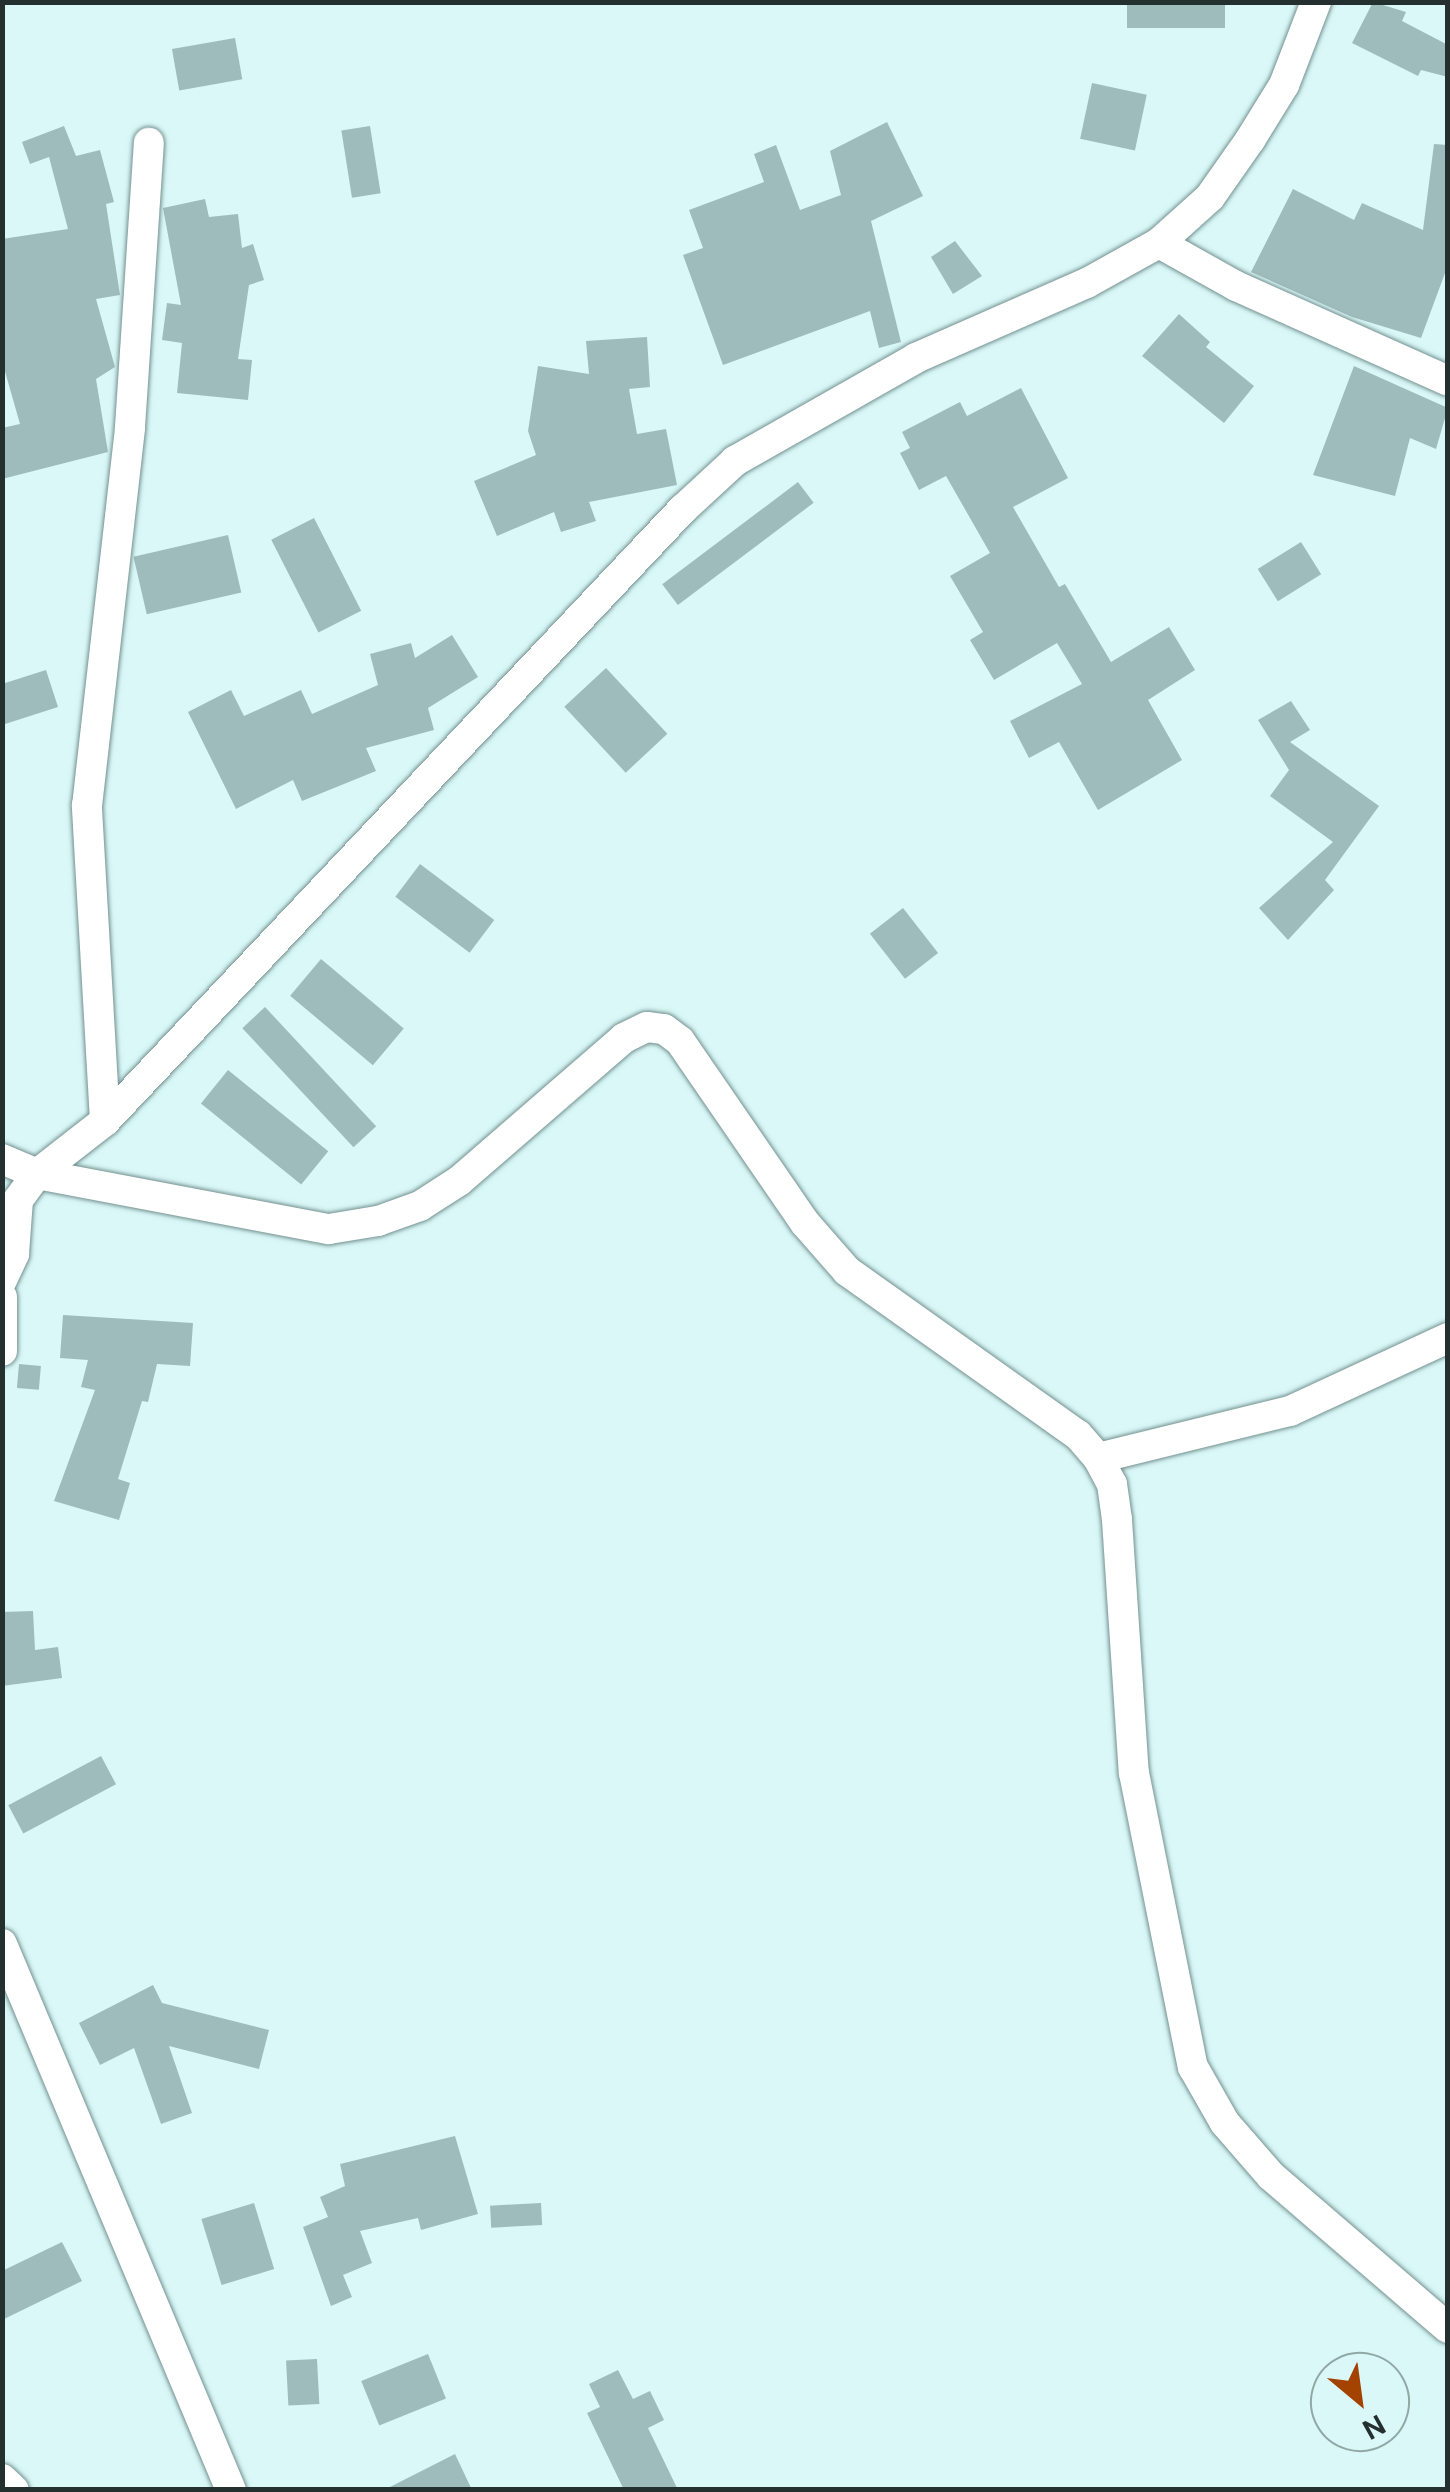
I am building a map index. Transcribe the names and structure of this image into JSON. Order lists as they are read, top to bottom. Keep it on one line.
{"north":"bottom right"}
